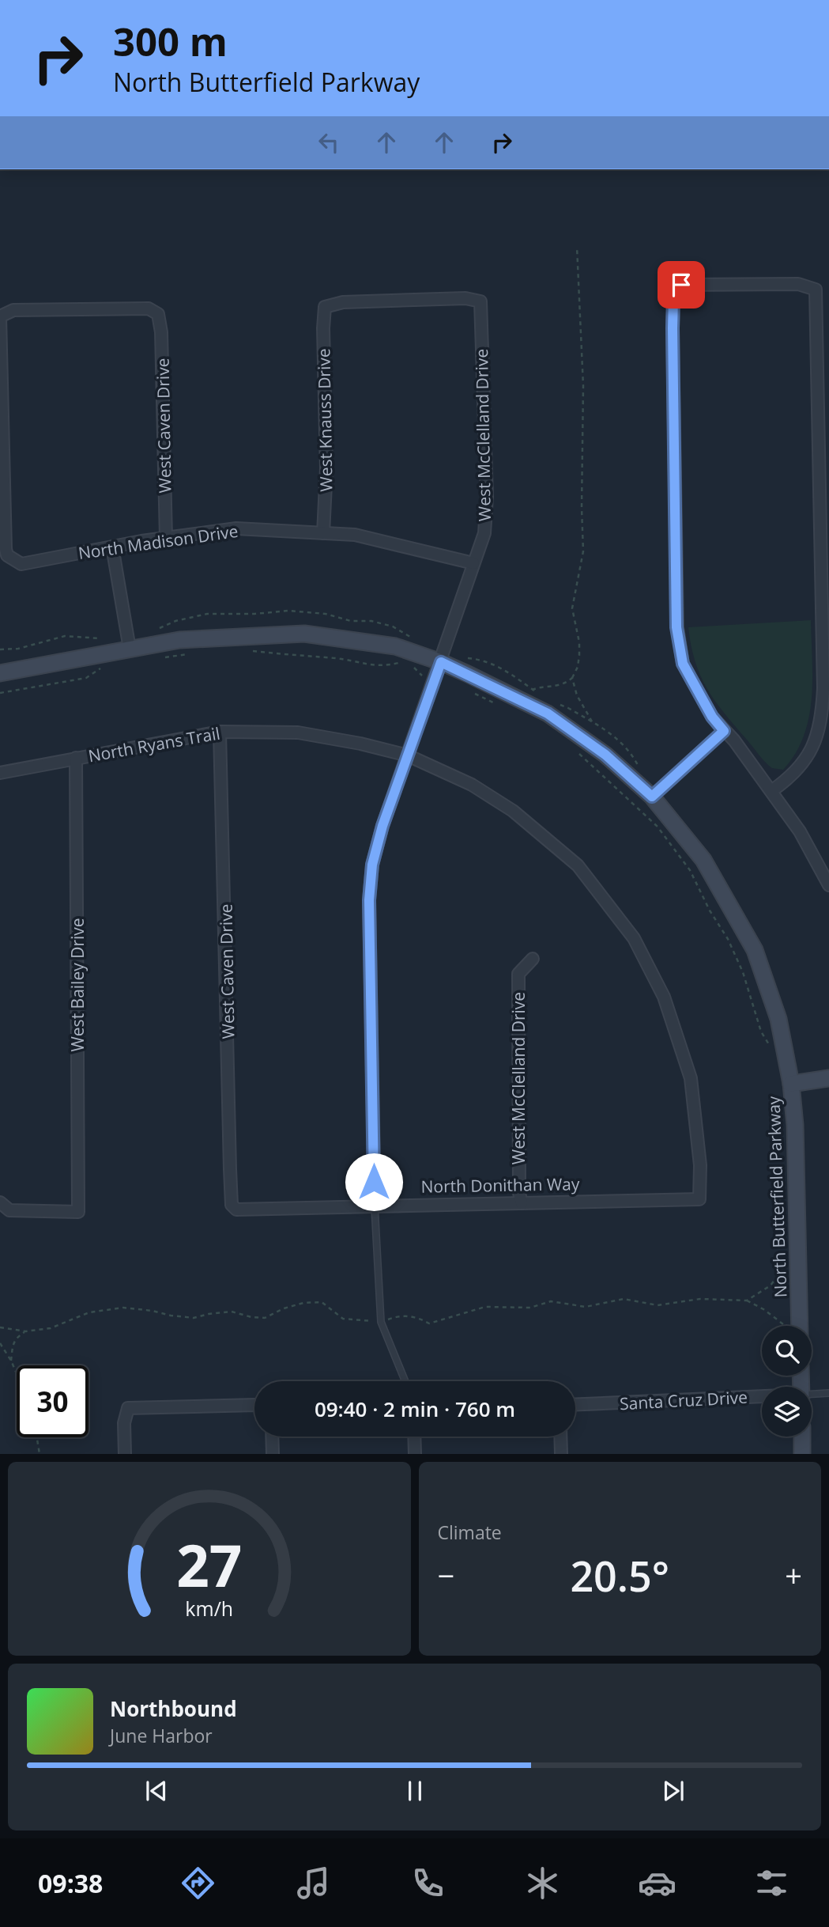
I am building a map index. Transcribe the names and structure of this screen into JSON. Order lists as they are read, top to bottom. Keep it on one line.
{"streets":{"street":["West Knauss Drive","West Caven Drive","West McClelland Drive","North Madison Drive","North Ryans Trail","West Bailey Drive","North Donithan Way","North Butterfield Parkway","Santa Cruz Drive"]},"crossings":[["West Knauss Drive","West McClelland Drive"],["West Knauss Drive","North Madison Drive"],["West Caven Drive","North Madison Drive"],["West Caven Drive","North Ryans Trail"],["West Caven Drive","North Donithan Way"],["West McClelland Drive","North Madison Drive"],["West McClelland Drive","North Donithan Way"],["West McClelland Drive","North Butterfield Parkway"],["North Ryans Trail","West Bailey Drive"],["North Ryans Trail","North Donithan Way"]],"page":{"turn":["300 m","North Butterfield Parkway"],"limit":"30","trip":"09:40 · 2 min · 760 m","tile":"Climate","heat":["−","20.5°","+"],"song":["Northbound","June Harbor"],"tabs":"09:38","gauge":["27","km/h"]}}
